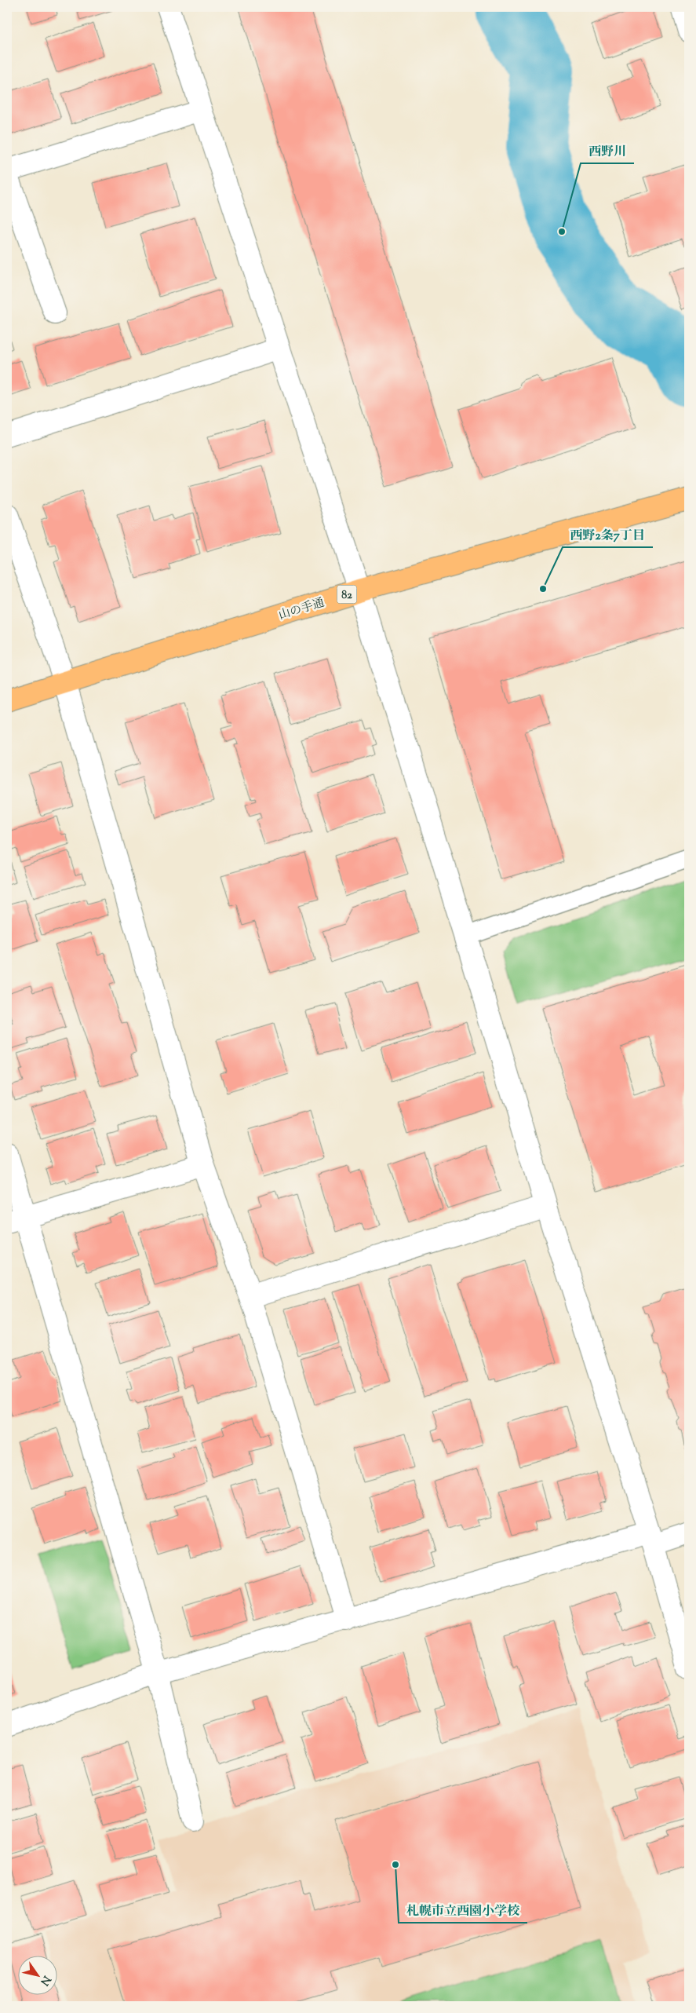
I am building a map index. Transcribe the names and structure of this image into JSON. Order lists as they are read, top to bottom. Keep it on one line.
{"streets":{"main road":["82","山の手通"]},"places":["西野川","西野2条7丁目","札幌市立西園小学校"],"north":"bottom right"}
